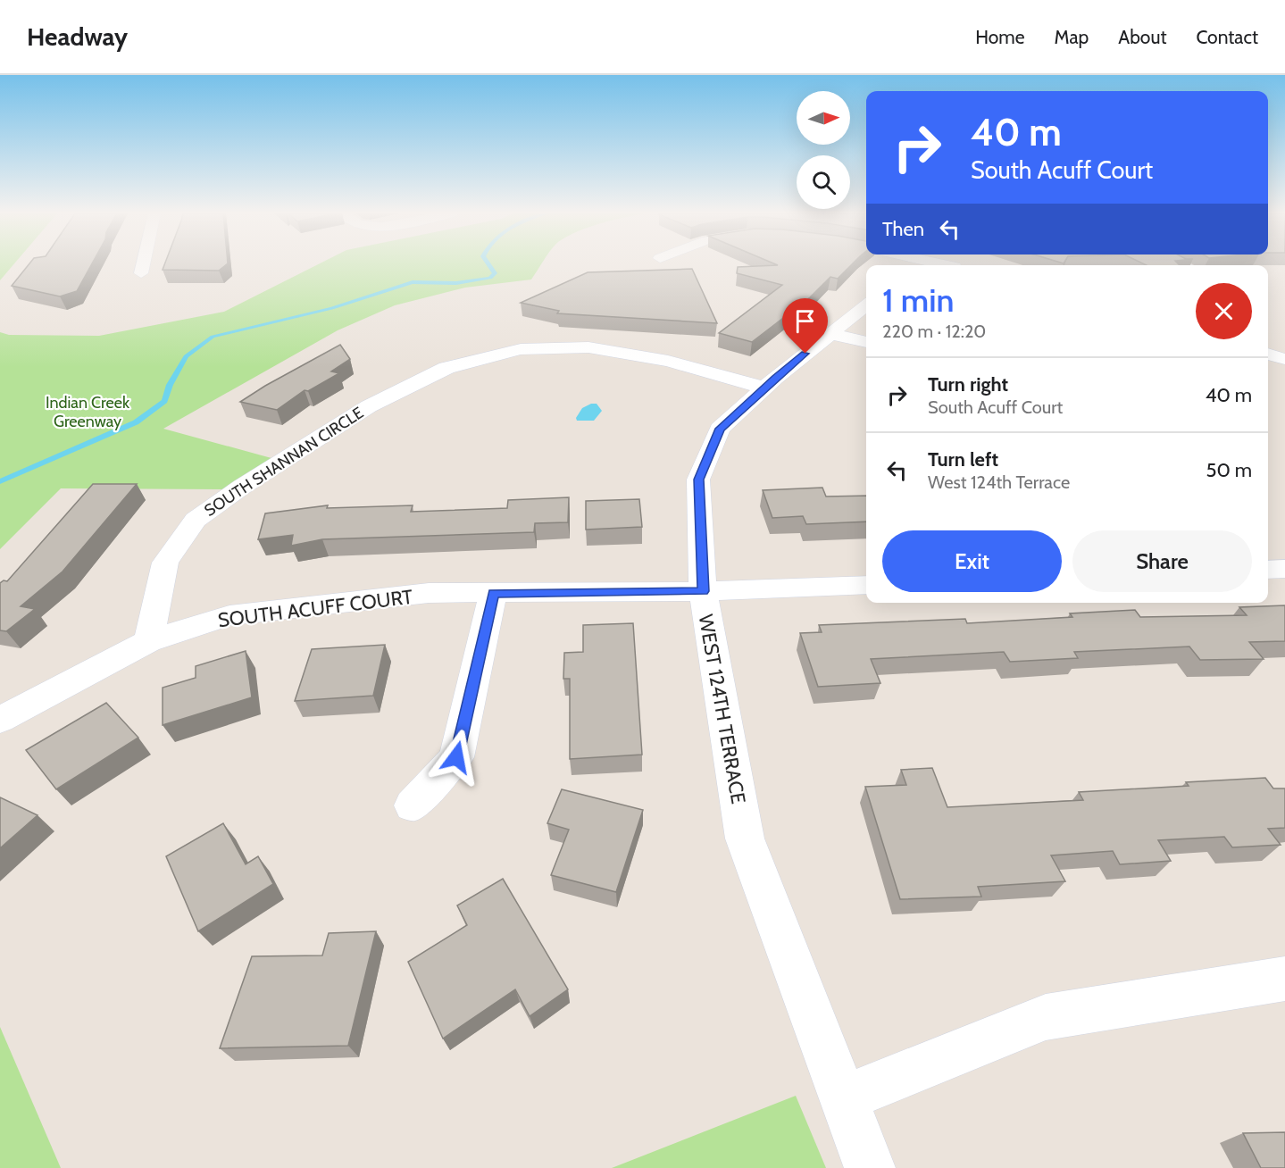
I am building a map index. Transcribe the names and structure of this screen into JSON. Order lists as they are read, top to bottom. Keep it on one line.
{"streets":{"street":["SOUTH SHANNAN CIRCLE","SOUTH ACUFF COURT","WEST 124TH TERRACE"]},"crossings":[["SOUTH SHANNAN CIRCLE","SOUTH ACUFF COURT"],["SOUTH SHANNAN CIRCLE","WEST 124TH TERRACE"],["SOUTH ACUFF COURT","WEST 124TH TERRACE"]],"parks":["Indian Creek Greenway"],"north":"right","page":{"header":"Headway","nav":["Home","Map","About","Contact"],"turn":["40 m","South Acuff Court"],"then":"Then","heading":["1 min","220 m · 12:20"],"list":[{"name":"Turn right","note":"South Acuff Court","value":"40 m"},{"name":"Turn left","note":"West 124th Terrace","value":"50 m"}],"buttons":["Exit","Share"]}}
